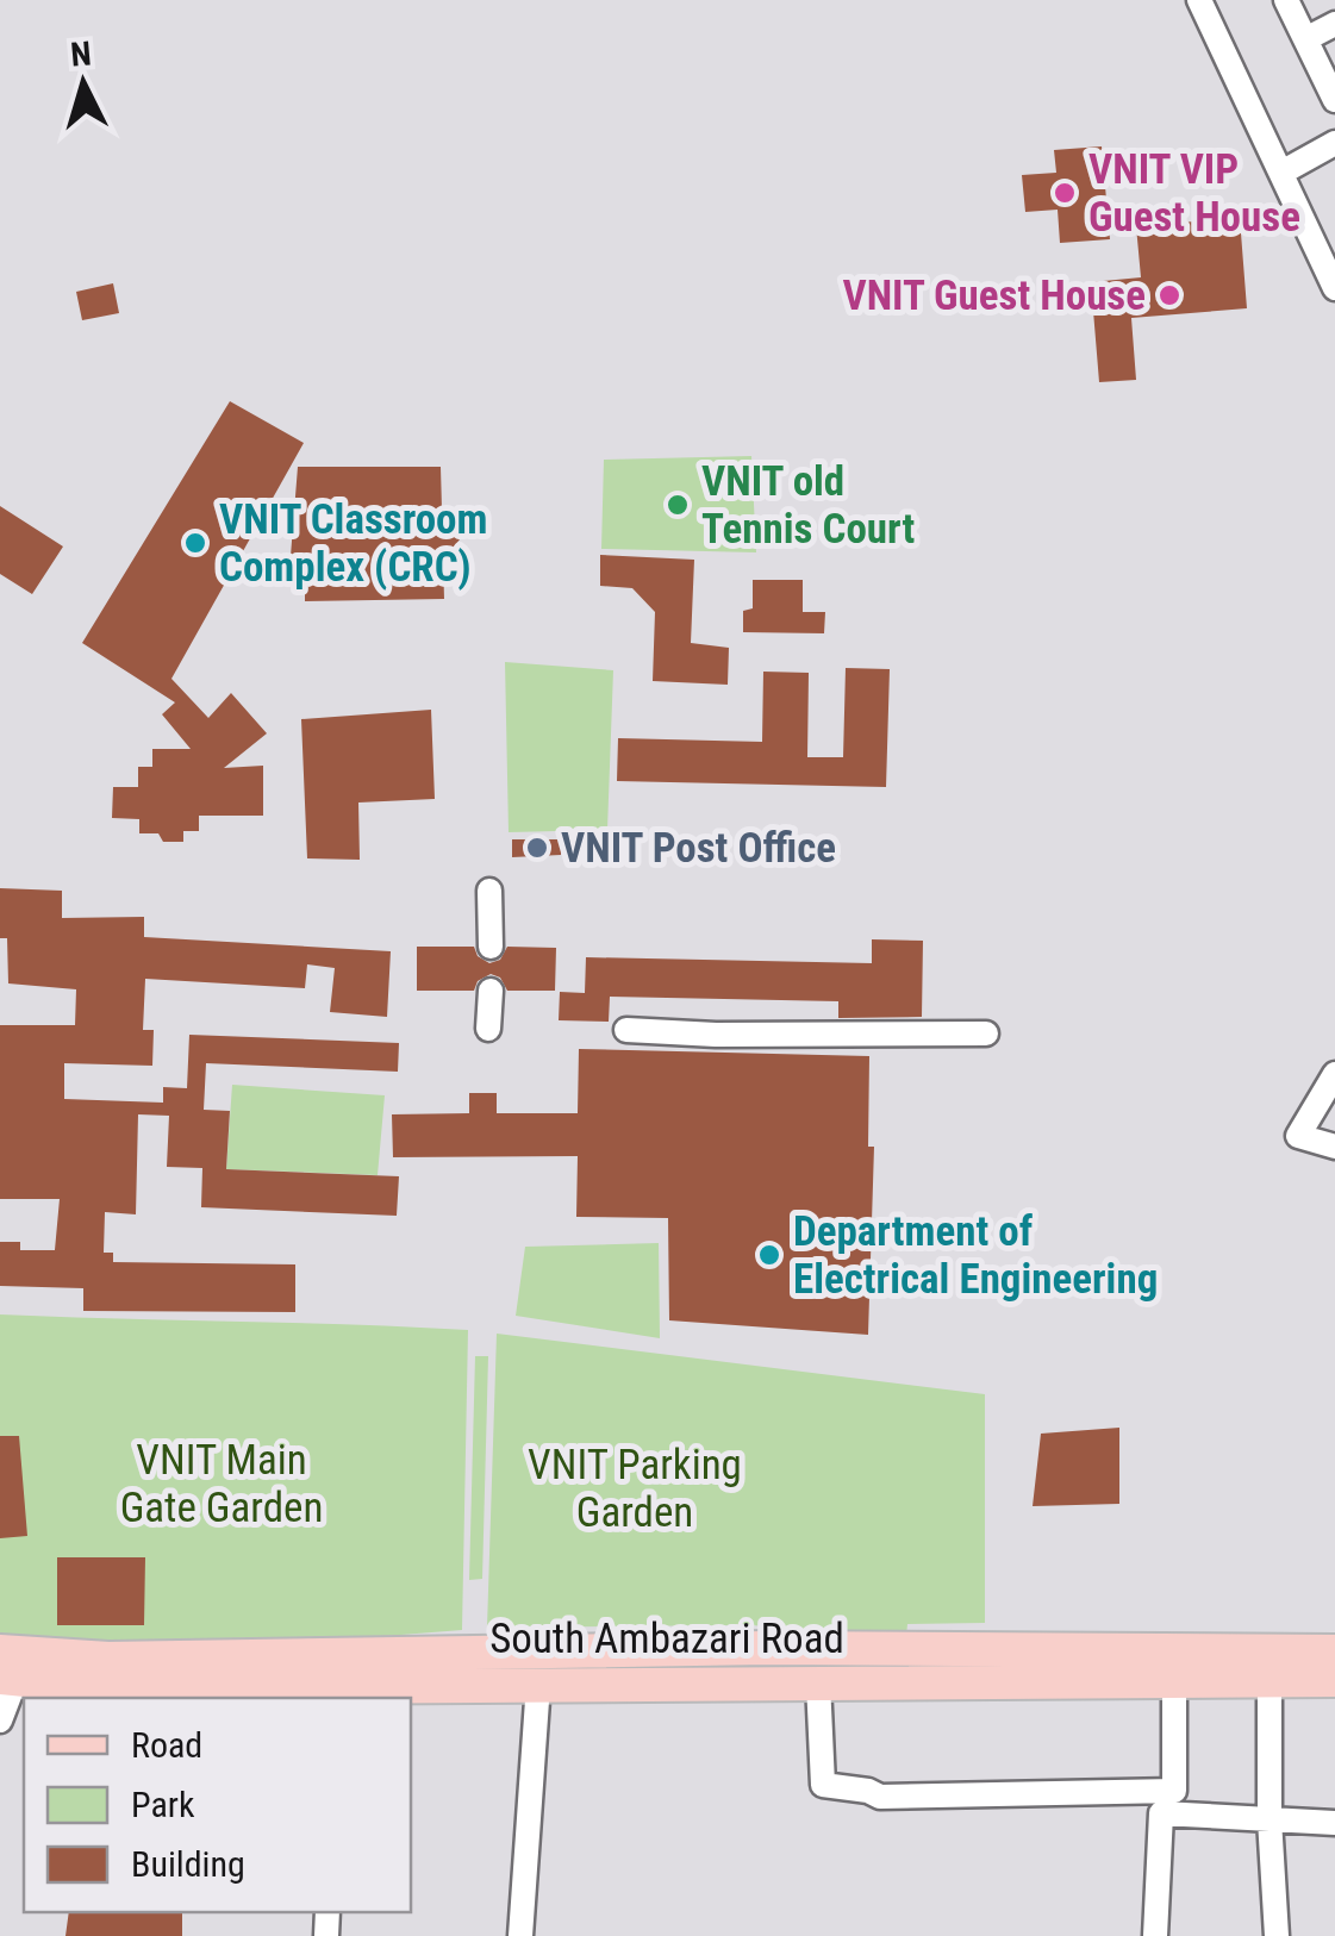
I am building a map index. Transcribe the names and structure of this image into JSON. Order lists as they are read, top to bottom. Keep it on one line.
{"streets":{"main road":["South Ambazari Road"]},"parks":["VNIT Main Gate Garden","VNIT Parking Garden"],"places":["VNIT VIP Guest House","VNIT Guest House","VNIT old Tennis Court","VNIT Classroom Complex (CRC)","VNIT Post Office","Department of Electrical Engineering"],"legend":["Road","Park","Building"],"north":"top"}
